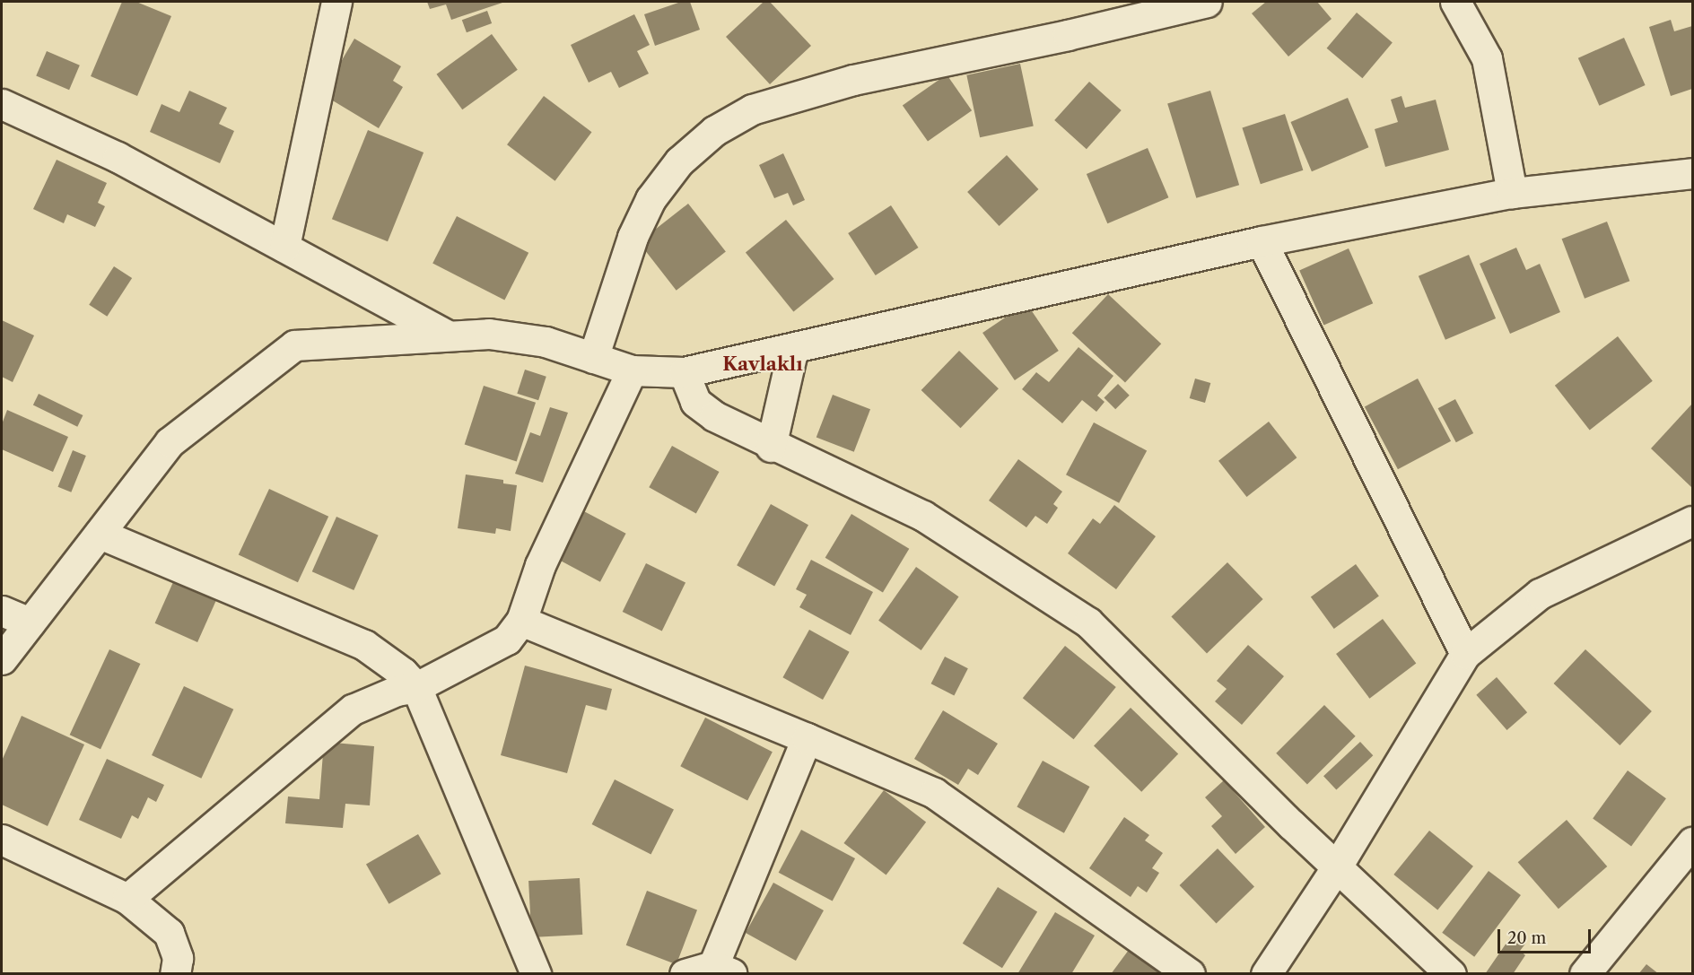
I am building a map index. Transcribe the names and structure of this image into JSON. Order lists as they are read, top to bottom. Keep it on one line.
{"districts":["Kavlaklı"],"scale_bar":"20 m"}
